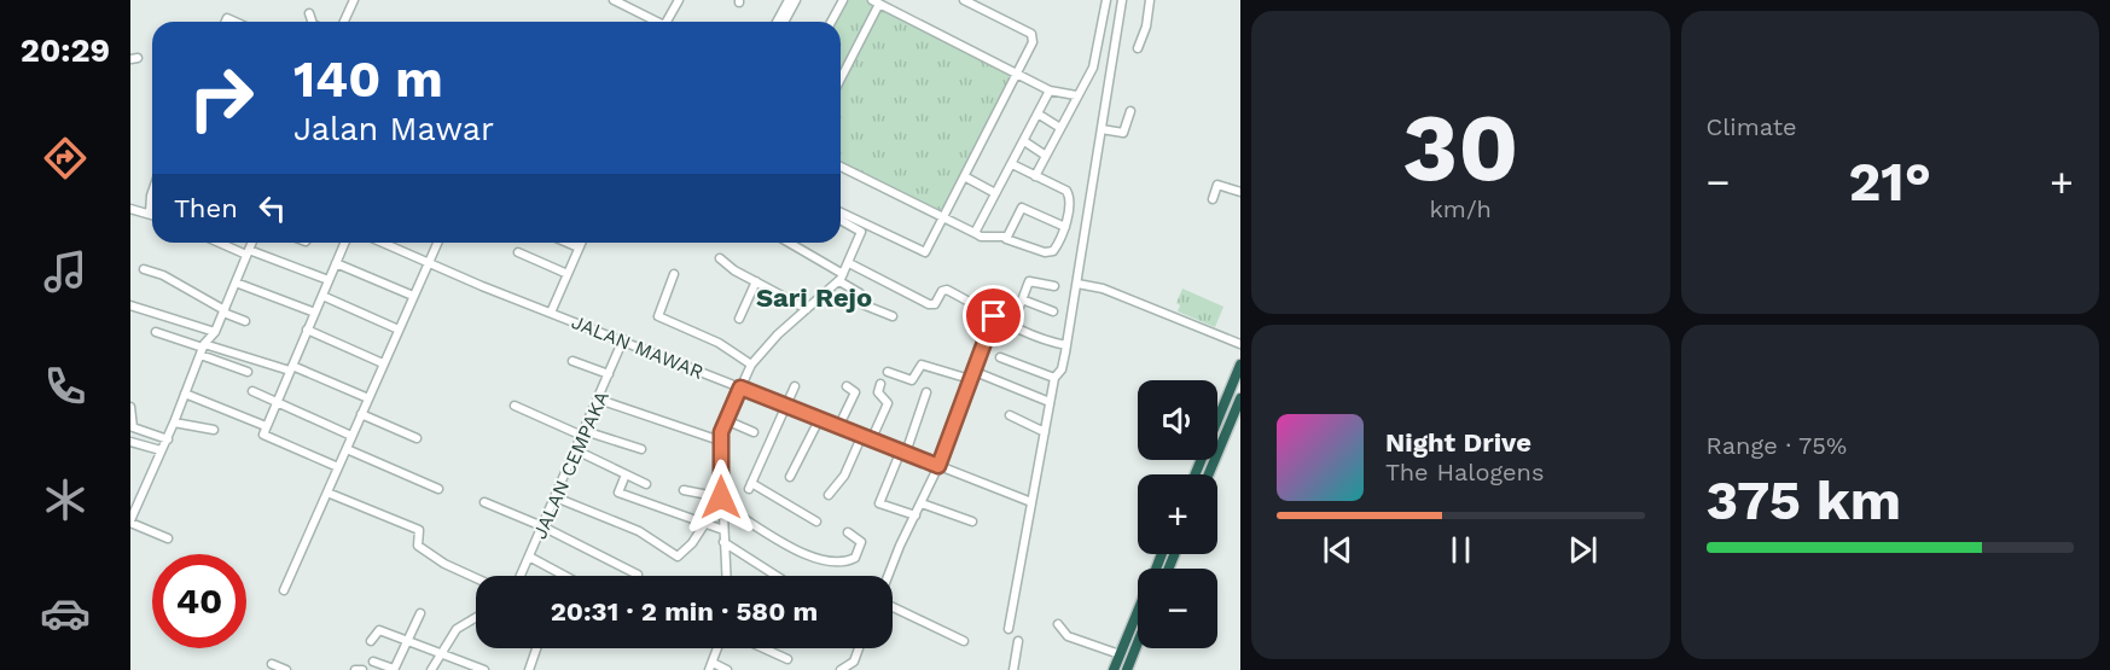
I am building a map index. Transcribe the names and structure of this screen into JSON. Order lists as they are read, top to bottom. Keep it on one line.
{"streets":{"street":["JALAN MAWAR","JALAN CEMPAKA"]},"crossings":[["JALAN MAWAR","JALAN CEMPAKA"]],"districts":["Sari Rejo"],"page":{"tabs":"20:29","tile":[["30","km/h"],"Climate",["Range · 75%","375 km"]],"turn":["140 m","Jalan Mawar"],"heat":["−","21°","+"],"then":"Then","map_buttons":["+","−"],"song":["Night Drive","The Halogens"],"limit":"40","trip":"20:31 · 2 min · 580 m"}}
